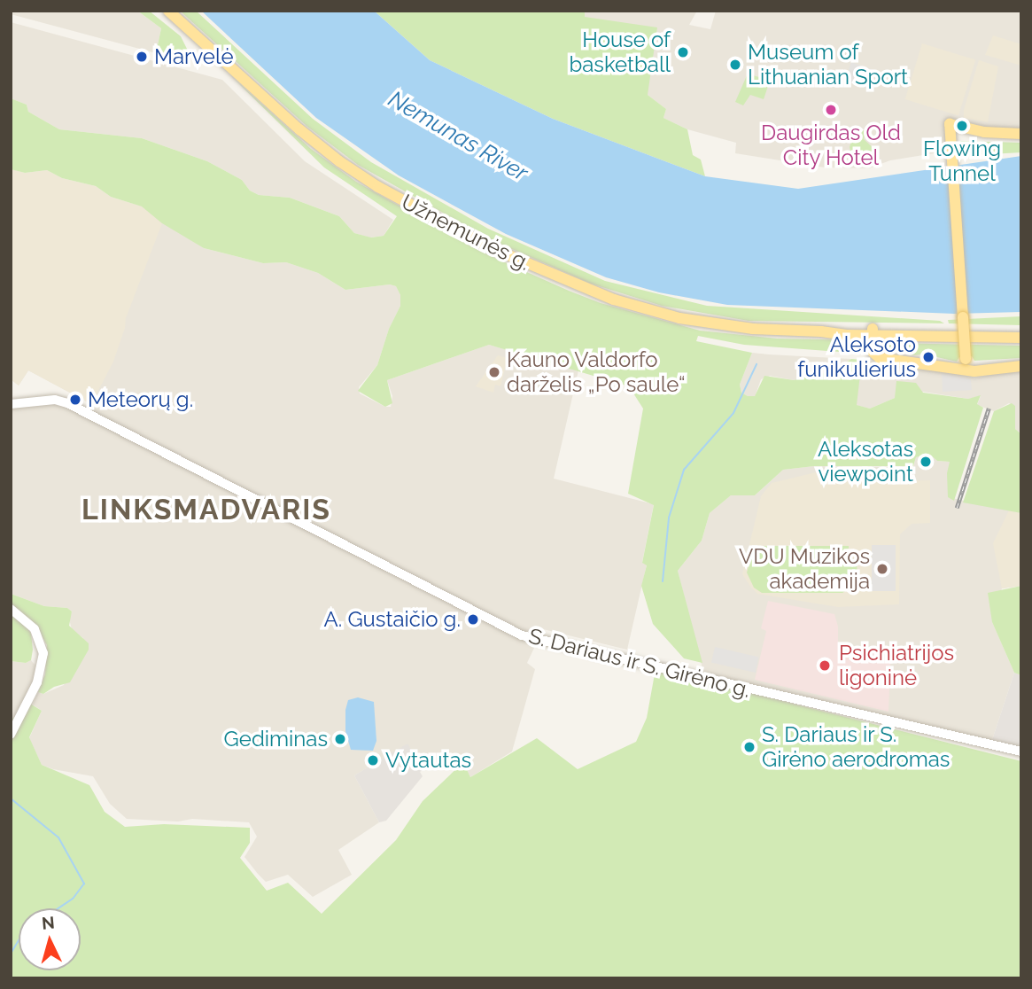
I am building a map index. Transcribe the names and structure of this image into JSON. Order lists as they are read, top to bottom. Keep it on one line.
{"streets":{"main road":["Užnemunės g."],"street":["S. Dariaus ir S. Girėno g."]},"districts":["LINKSMADVARIS"],"water":["Nemunas River"],"places":["House of basketball","Marvelė","Museum of Lithuanian Sport","Daugirdas Old City Hotel","Flowing Tunnel","Aleksoto funikulierius","Kauno Valdorfo darželis „Po saule“","Meteorų g.","Aleksotas viewpoint","VDU Muzikos akademija","A. Gustaičio g.","Psichiatrijos ligoninė","Gediminas","S. Dariaus ir S. Girėno aerodromas","Vytautas"],"north":"top"}
